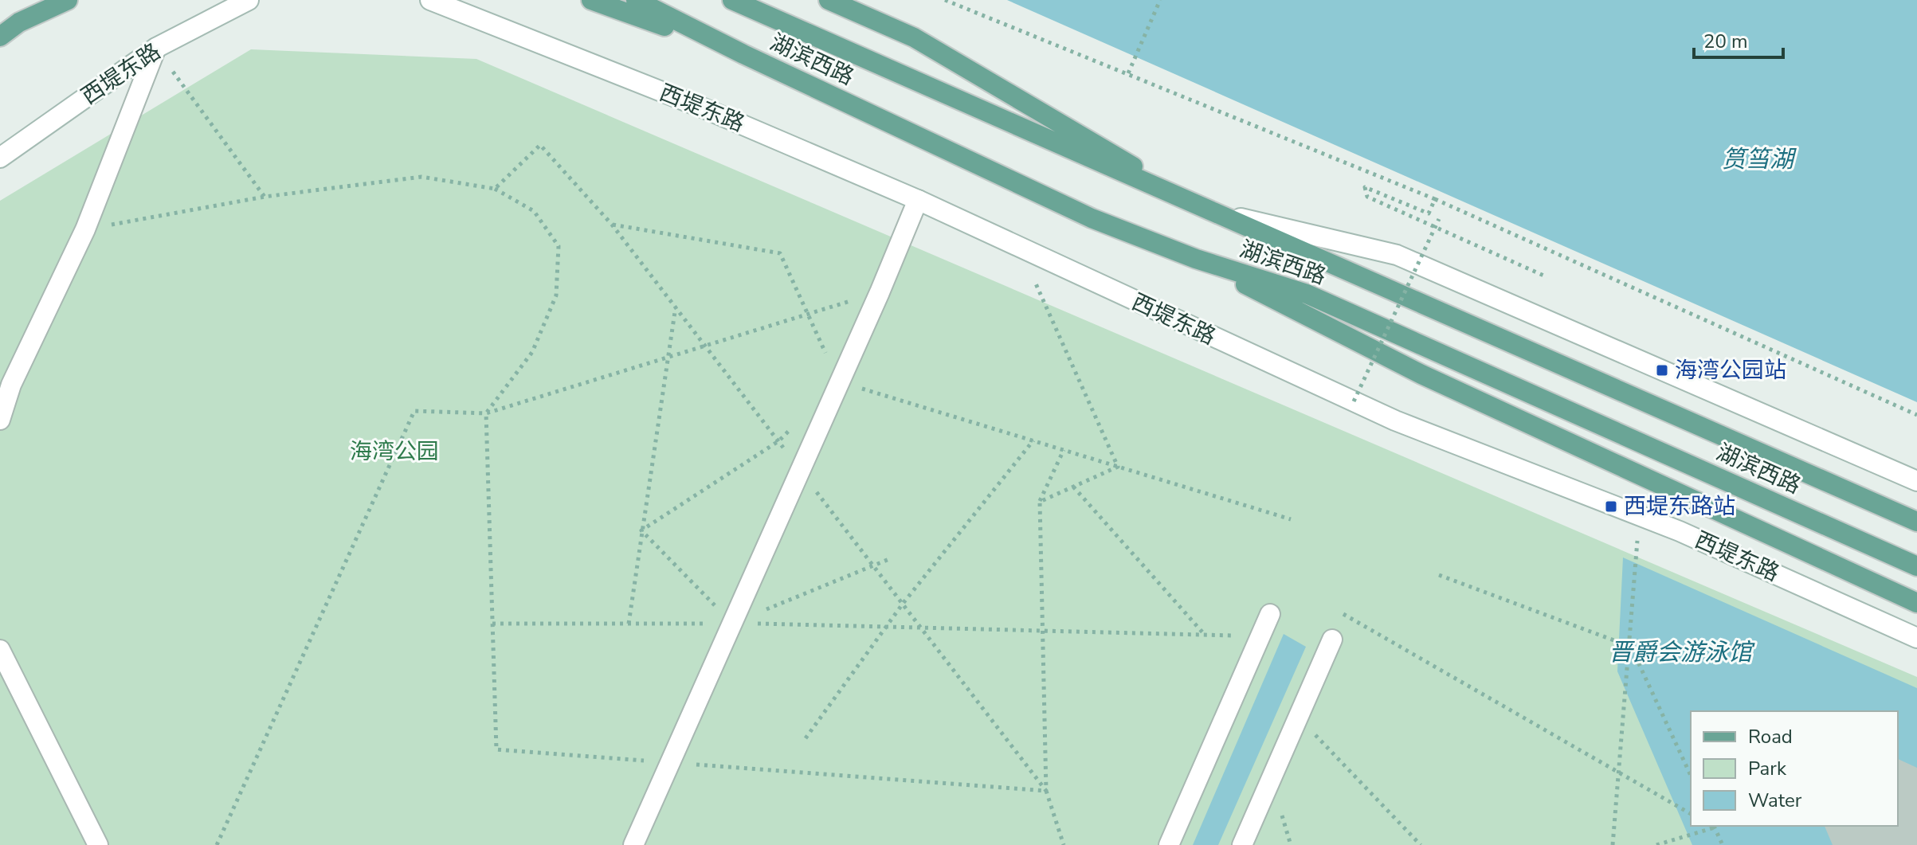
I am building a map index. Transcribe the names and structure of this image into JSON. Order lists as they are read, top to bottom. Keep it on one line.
{"streets":{"main road":["湖滨西路","西堤东路"]},"water":["筼筜湖","晋爵会游泳馆"],"parks":["海湾公园"],"places":{"transit":["海湾公园站","西堤东路站"]},"legend":["Road","Park","Water"],"scale_bar":"20 m"}
